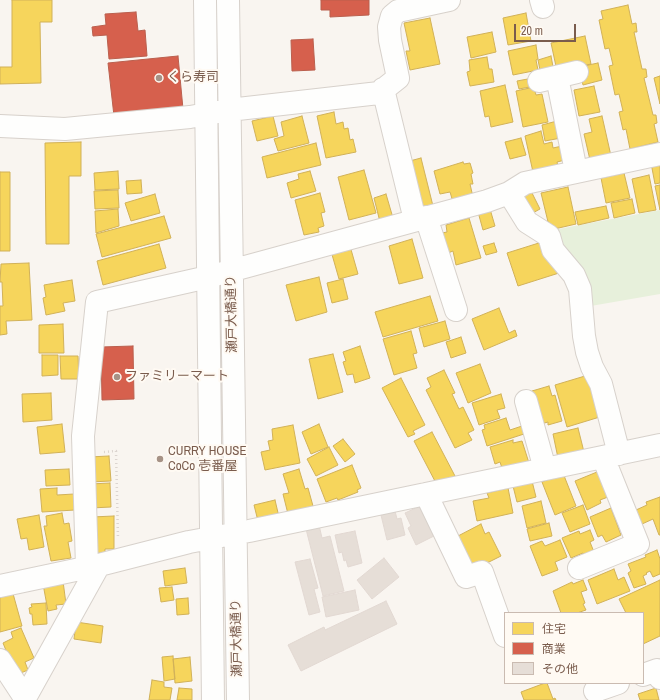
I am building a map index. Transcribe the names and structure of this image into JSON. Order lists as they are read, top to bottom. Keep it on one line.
{"streets":{"street":["瀬戸大橋通り"]},"places":["くら寿司","ファミリーマート","CURRY HOUSE CoCo 壱番屋"],"legend":["住宅","商業","その他"],"scale_bar":"20 m"}
